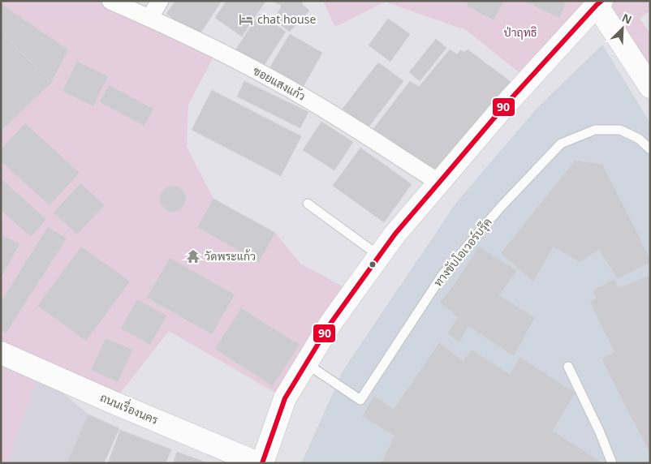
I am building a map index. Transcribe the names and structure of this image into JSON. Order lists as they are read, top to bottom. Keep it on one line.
{"streets":{"street":["ซอยแสงแก้ว","ถนนเรื่องนคร"],"lane":["ทางขับโอเวอร์บรุ๊ค"]},"parks":["ป่าฤทธิ"],"places":{"hotel":["chat house"],"temple":["วัดพระแก้ว"]},"lines":["transit line 90"],"north":"top right"}
